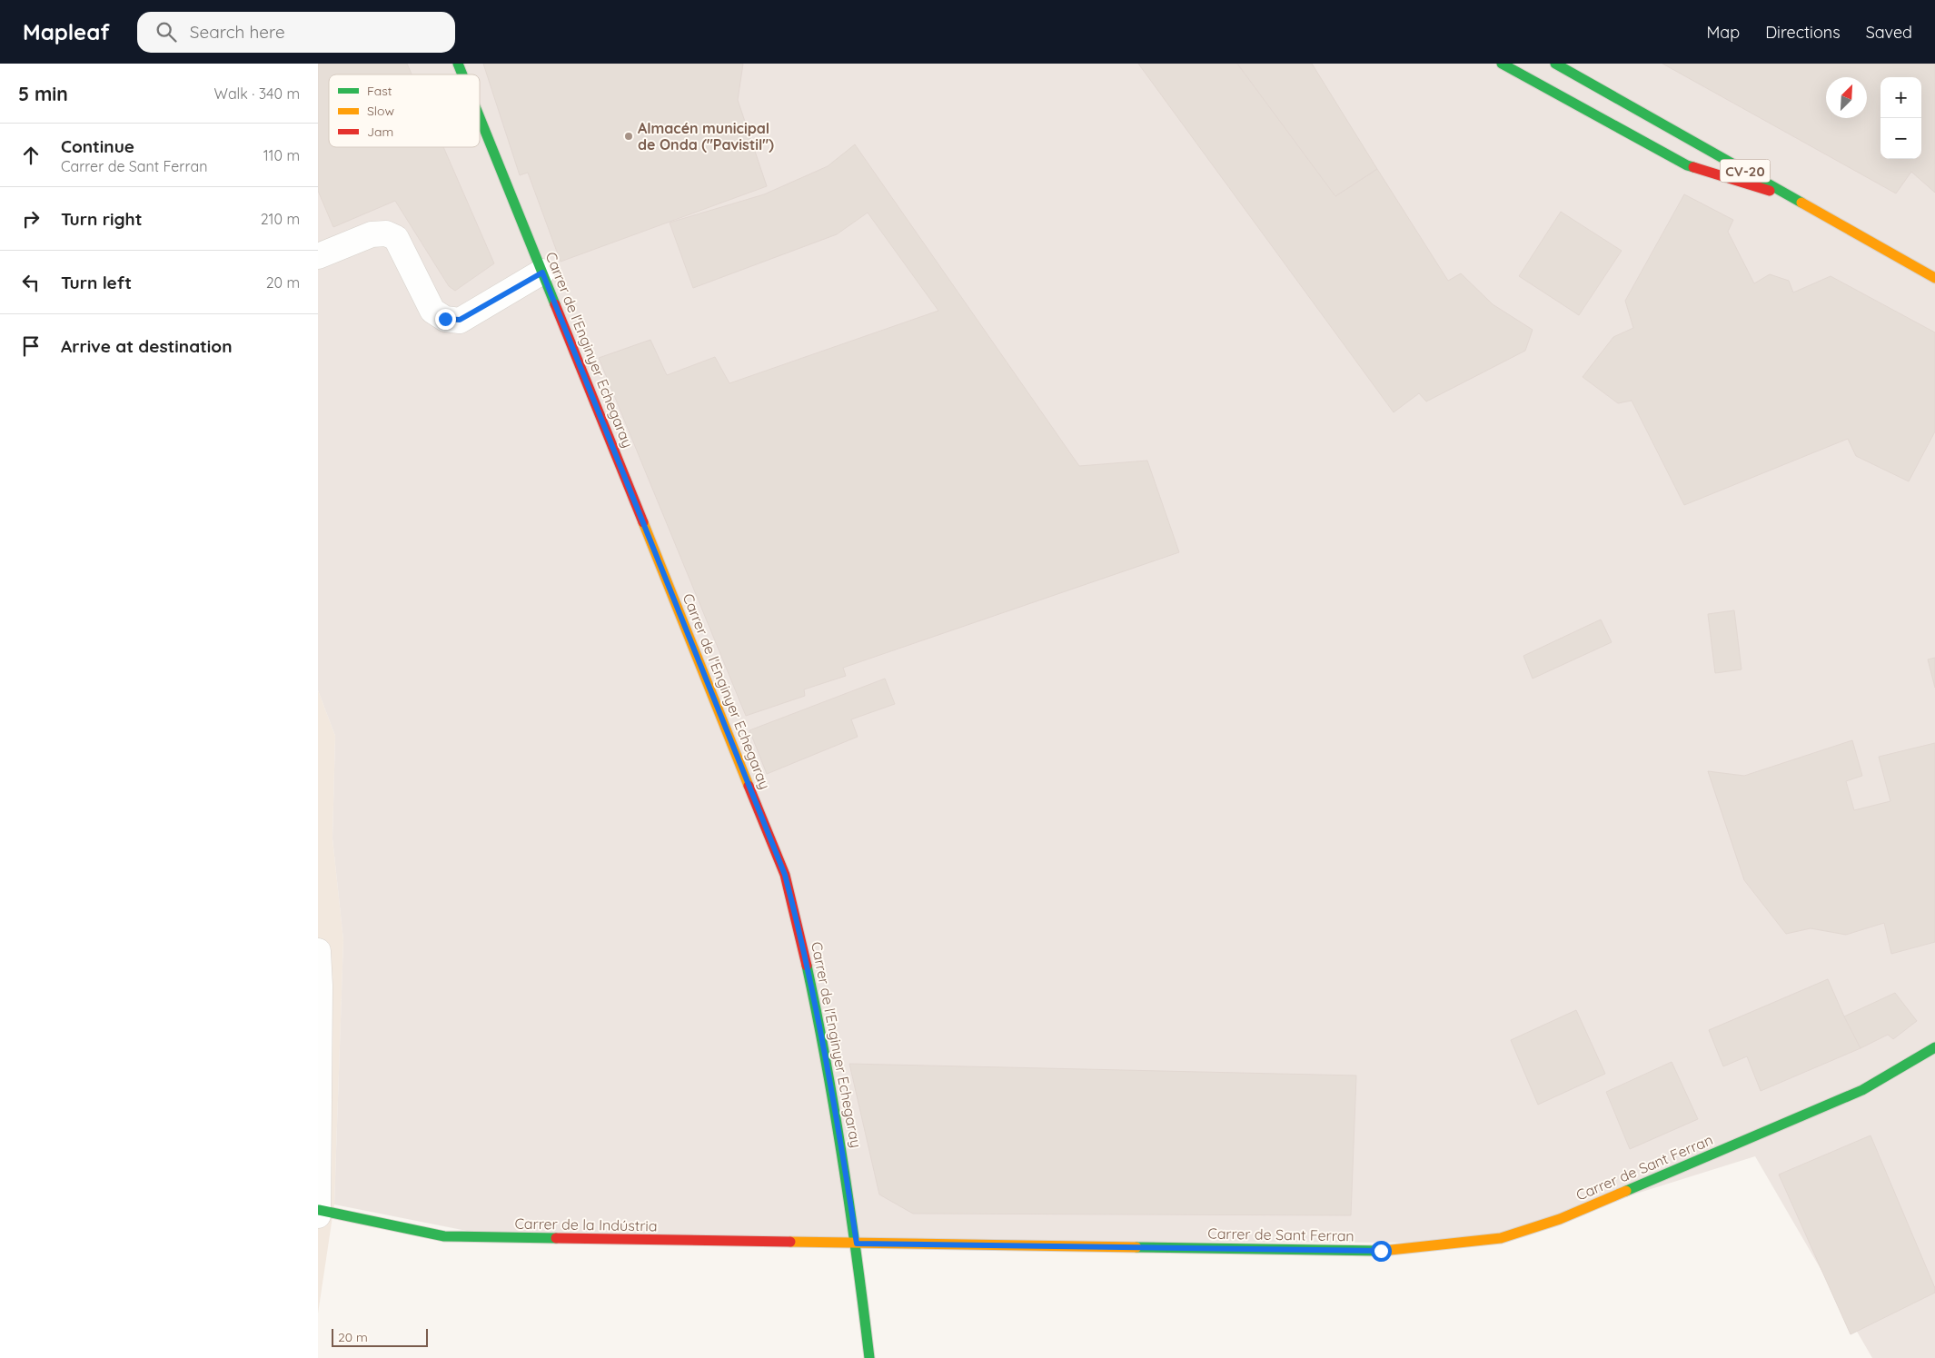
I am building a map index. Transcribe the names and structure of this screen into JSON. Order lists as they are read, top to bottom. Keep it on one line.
{"streets":{"street":["CV-20","Carrer de l'Enginyer Echegaray","Carrer de Sant Ferran","Carrer de la Indústria"]},"crossings":[["Carrer de l'Enginyer Echegaray","Carrer de Sant Ferran"],["Carrer de l'Enginyer Echegaray","Carrer de la Indústria"],["Carrer de Sant Ferran","Carrer de la Indústria"]],"places":["Almacén municipal de Onda (\"Pavistil\")"],"legend":["Fast","Slow","Jam"],"scale_bar":"20 m","north":"top right","page":{"header":"Mapleaf","search":"Search here","nav":["Map","Directions","Saved"],"heading":["5 min","Walk · 340 m"],"map_buttons":["+","−"],"list":[["Continue","Carrer de Sant Ferran","110 m"],["Turn right","210 m"],["Turn left","20 m"],"Arrive at destination"],"scale":"20 m"}}
